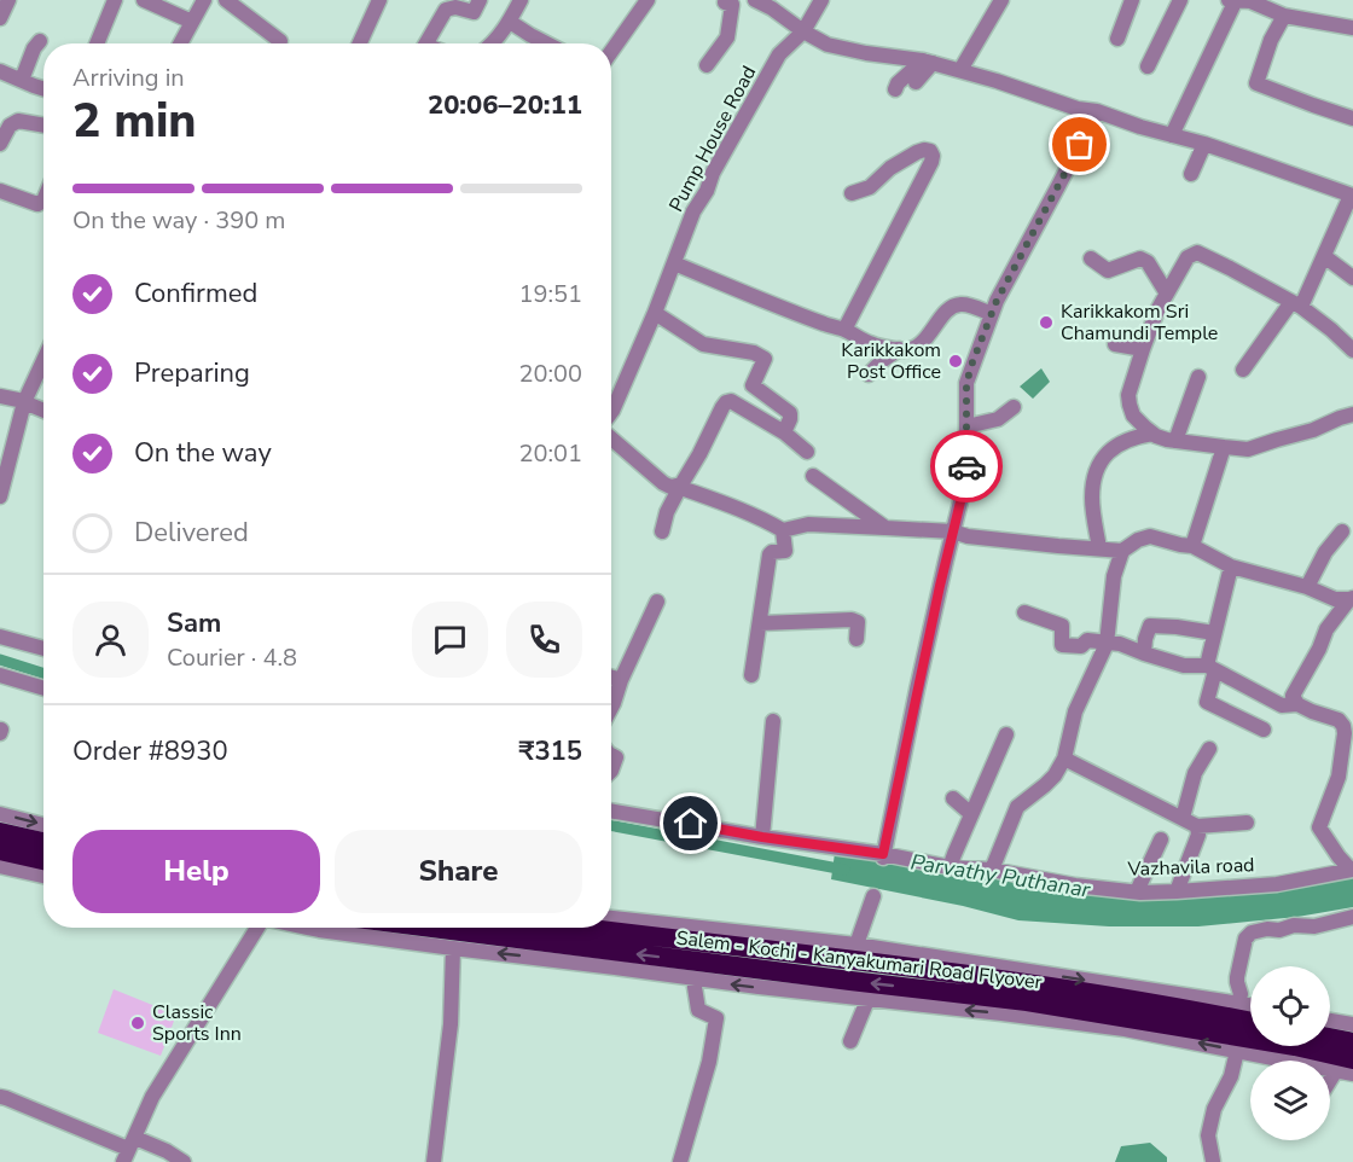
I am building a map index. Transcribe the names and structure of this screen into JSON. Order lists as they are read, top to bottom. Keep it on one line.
{"streets":{"highway":["Salem - Kochi - Kanyakumari Road Flyover"],"street":["Pump House Road","Vazhavila road"]},"water":["Parvathy Puthanar"],"places":["Karikkakom Sri Chamundi Temple","Karikkakom Post Office","Classic Sports Inn"],"page":{"heading":["2 min","Arriving in","20:06–20:11"],"panel":["Sam","Courier · 4.8","Order #8930","₹315"],"bar":"On the way · 390 m","list":[["Confirmed","19:51"],["Preparing","20:00"],["On the way","20:01"],"Delivered"],"buttons":["Help","Share"]}}
